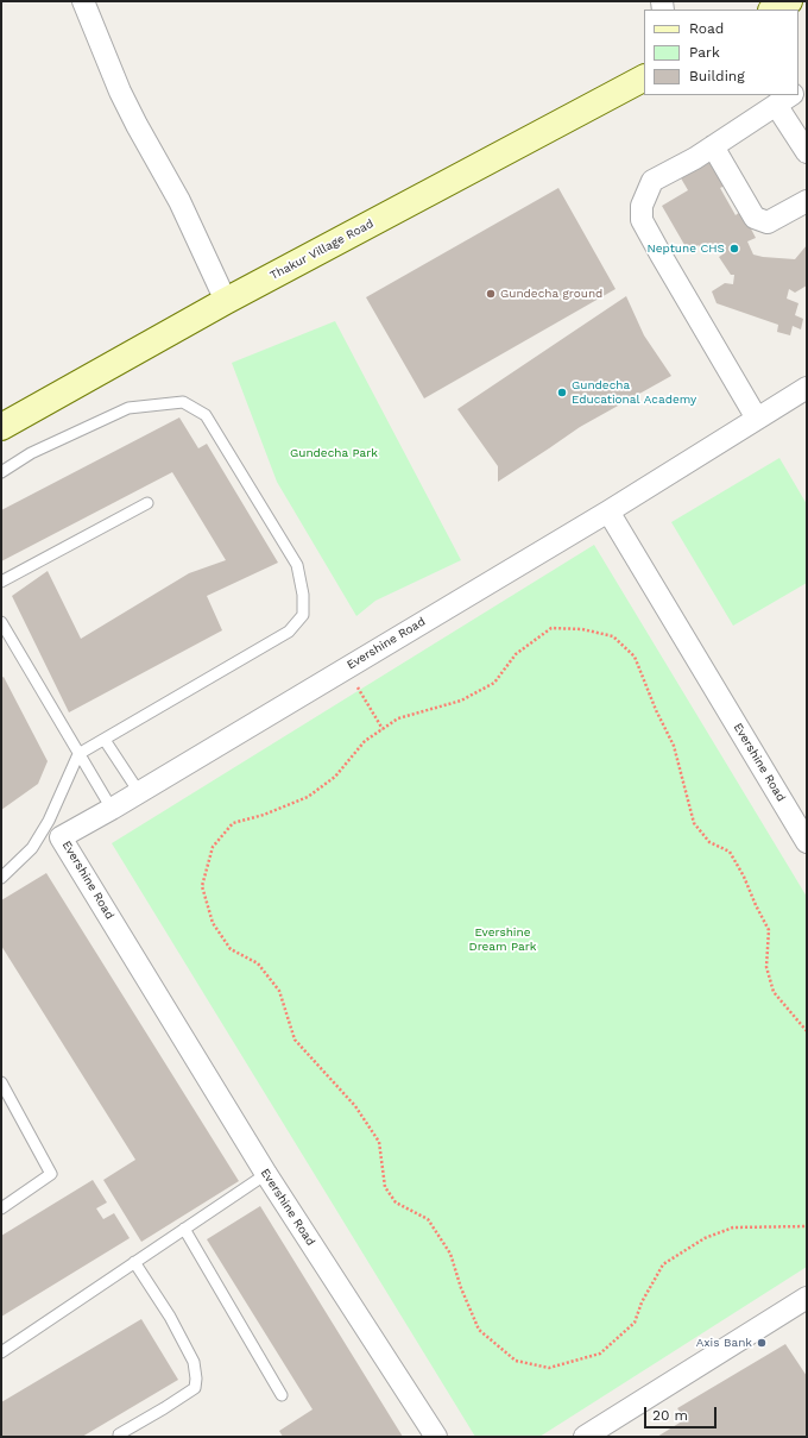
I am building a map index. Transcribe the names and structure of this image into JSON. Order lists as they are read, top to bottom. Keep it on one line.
{"streets":{"street":["Thakur Village Road","Evershine Road"]},"parks":["Gundecha Park","Evershine Dream Park"],"places":["Neptune CHS","Gundecha ground","Gundecha Educational Academy","Axis Bank"],"legend":["Road","Park","Building"],"scale_bar":"20 m"}
